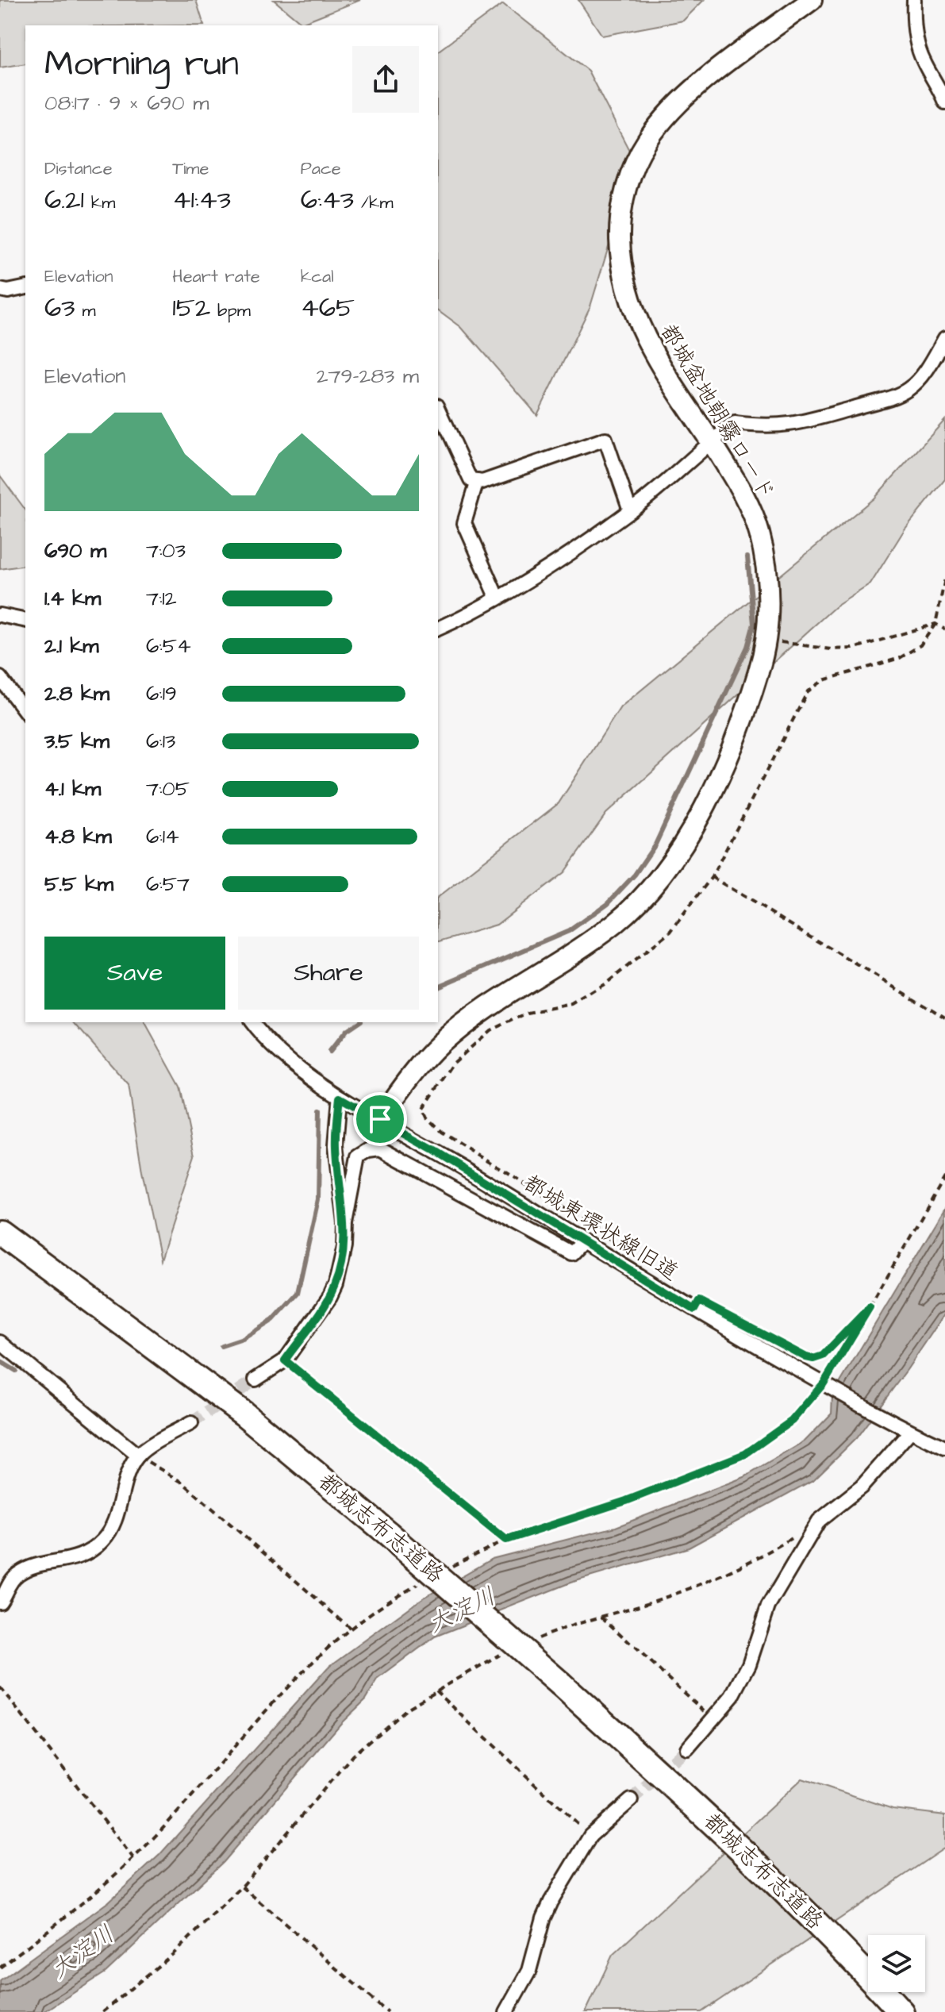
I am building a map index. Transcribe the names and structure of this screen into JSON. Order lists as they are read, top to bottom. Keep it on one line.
{"streets":{"highway":["都城志布志道路"],"street":["都城盆地朝霧ロード","都城東環状線旧道"]},"crossings":[["都城盆地朝霧ロード","都城東環状線旧道"]],"water":["大淀川"],"page":{"heading":["Morning run","08:17 · 9 × 690 m"],"stats":[["Distance","6.21 km"],["Time","41:43"],["Pace","6:43 /km"],["Elevation","63 m"],["Heart rate","152 bpm"],["kcal","465"]],"chart":["Elevation","279–283 m"],"list":[{"name":"690 m","note":"7:03"},{"name":"1.4 km","note":"7:12"},{"name":"2.1 km","note":"6:54"},{"name":"2.8 km","note":"6:19"},{"name":"3.5 km","note":"6:13"},{"name":"4.1 km","note":"7:05"},{"name":"4.8 km","note":"6:14"},{"name":"5.5 km","note":"6:57"}],"buttons":["Save","Share"]}}
